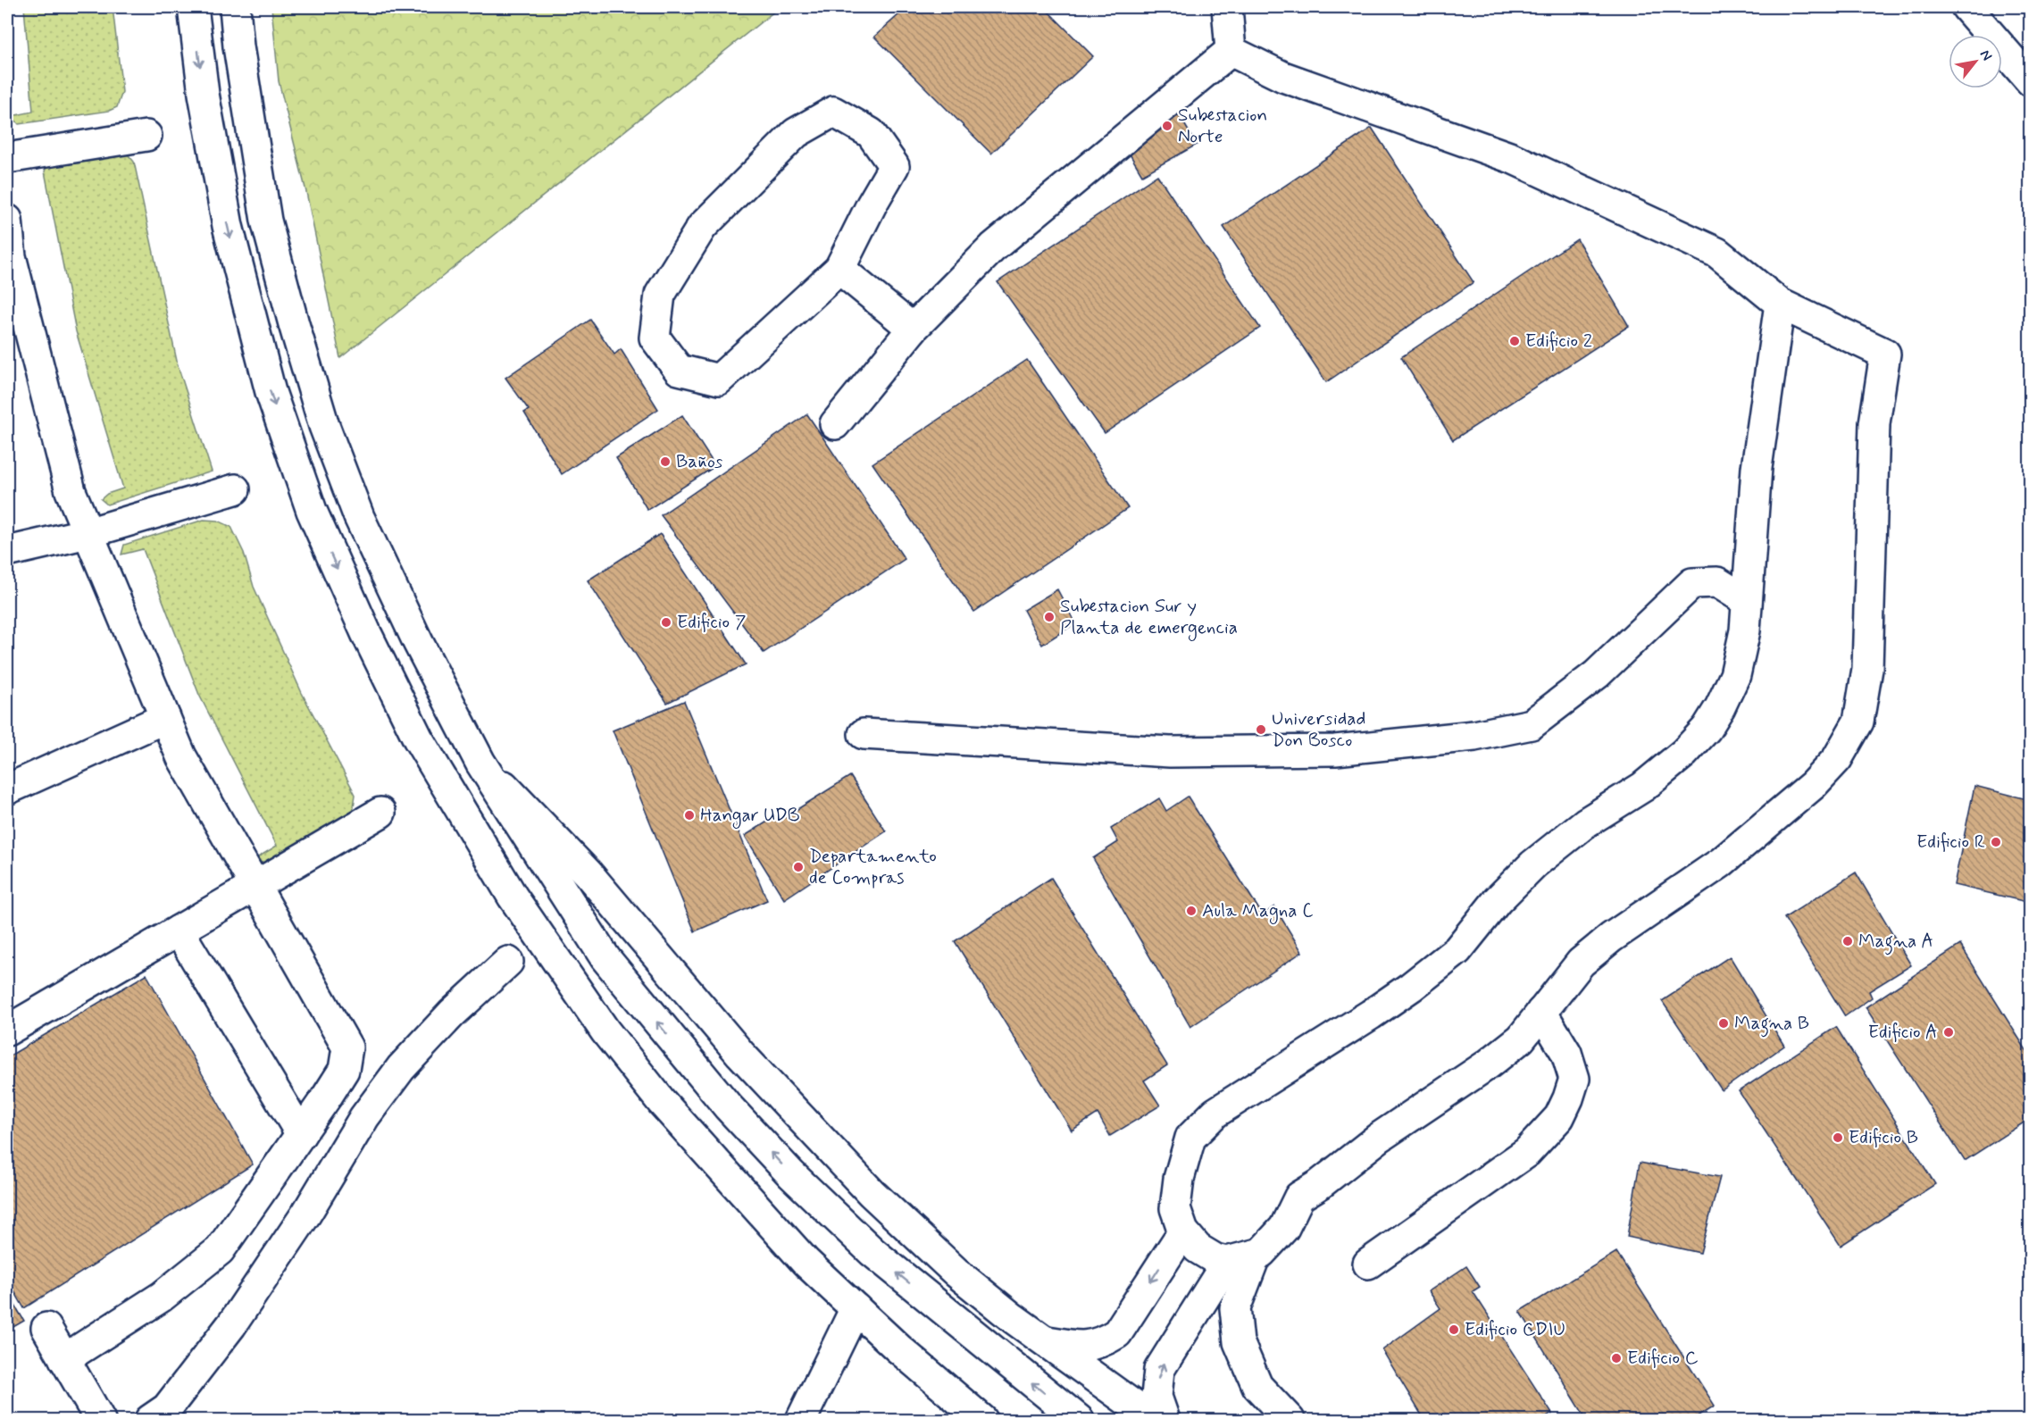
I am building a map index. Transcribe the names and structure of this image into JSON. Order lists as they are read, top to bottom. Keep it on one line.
{"places":["Subestacion Norte","Edificio 2","Baños","Subestacion Sur y Planta de emergencia","Edificio 7","Universidad Don Bosco","Hangar UDB","Edificio R","Departamento de Compras","Aula Magna C","Magna A","Magna B","Edificio A","Edificio B","Edificio CDIU","Edificio C"],"north":"top right"}
